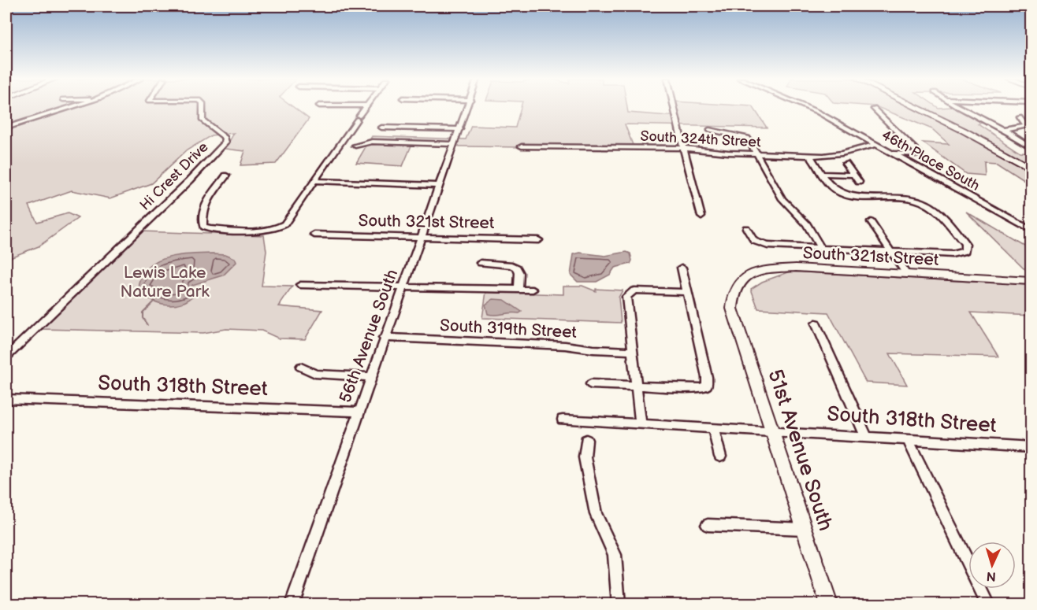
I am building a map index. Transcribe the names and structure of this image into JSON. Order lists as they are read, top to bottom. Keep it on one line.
{"streets":{"main road":["South 321st Street","51st Avenue South"],"street":["South 324th Street","46th Place South","Hi Crest Drive","South 319th Street","56th Avenue South","South 318th Street"]},"crossings":[["South 324th Street","46th Place South"],["South 321st Street","56th Avenue South"],["South 321st Street","51st Avenue South"],["South 319th Street","56th Avenue South"],["56th Avenue South","South 318th Street"],["South 318th Street","51st Avenue South"]],"parks":["Lewis Lake Nature Park"],"north":"bottom"}
